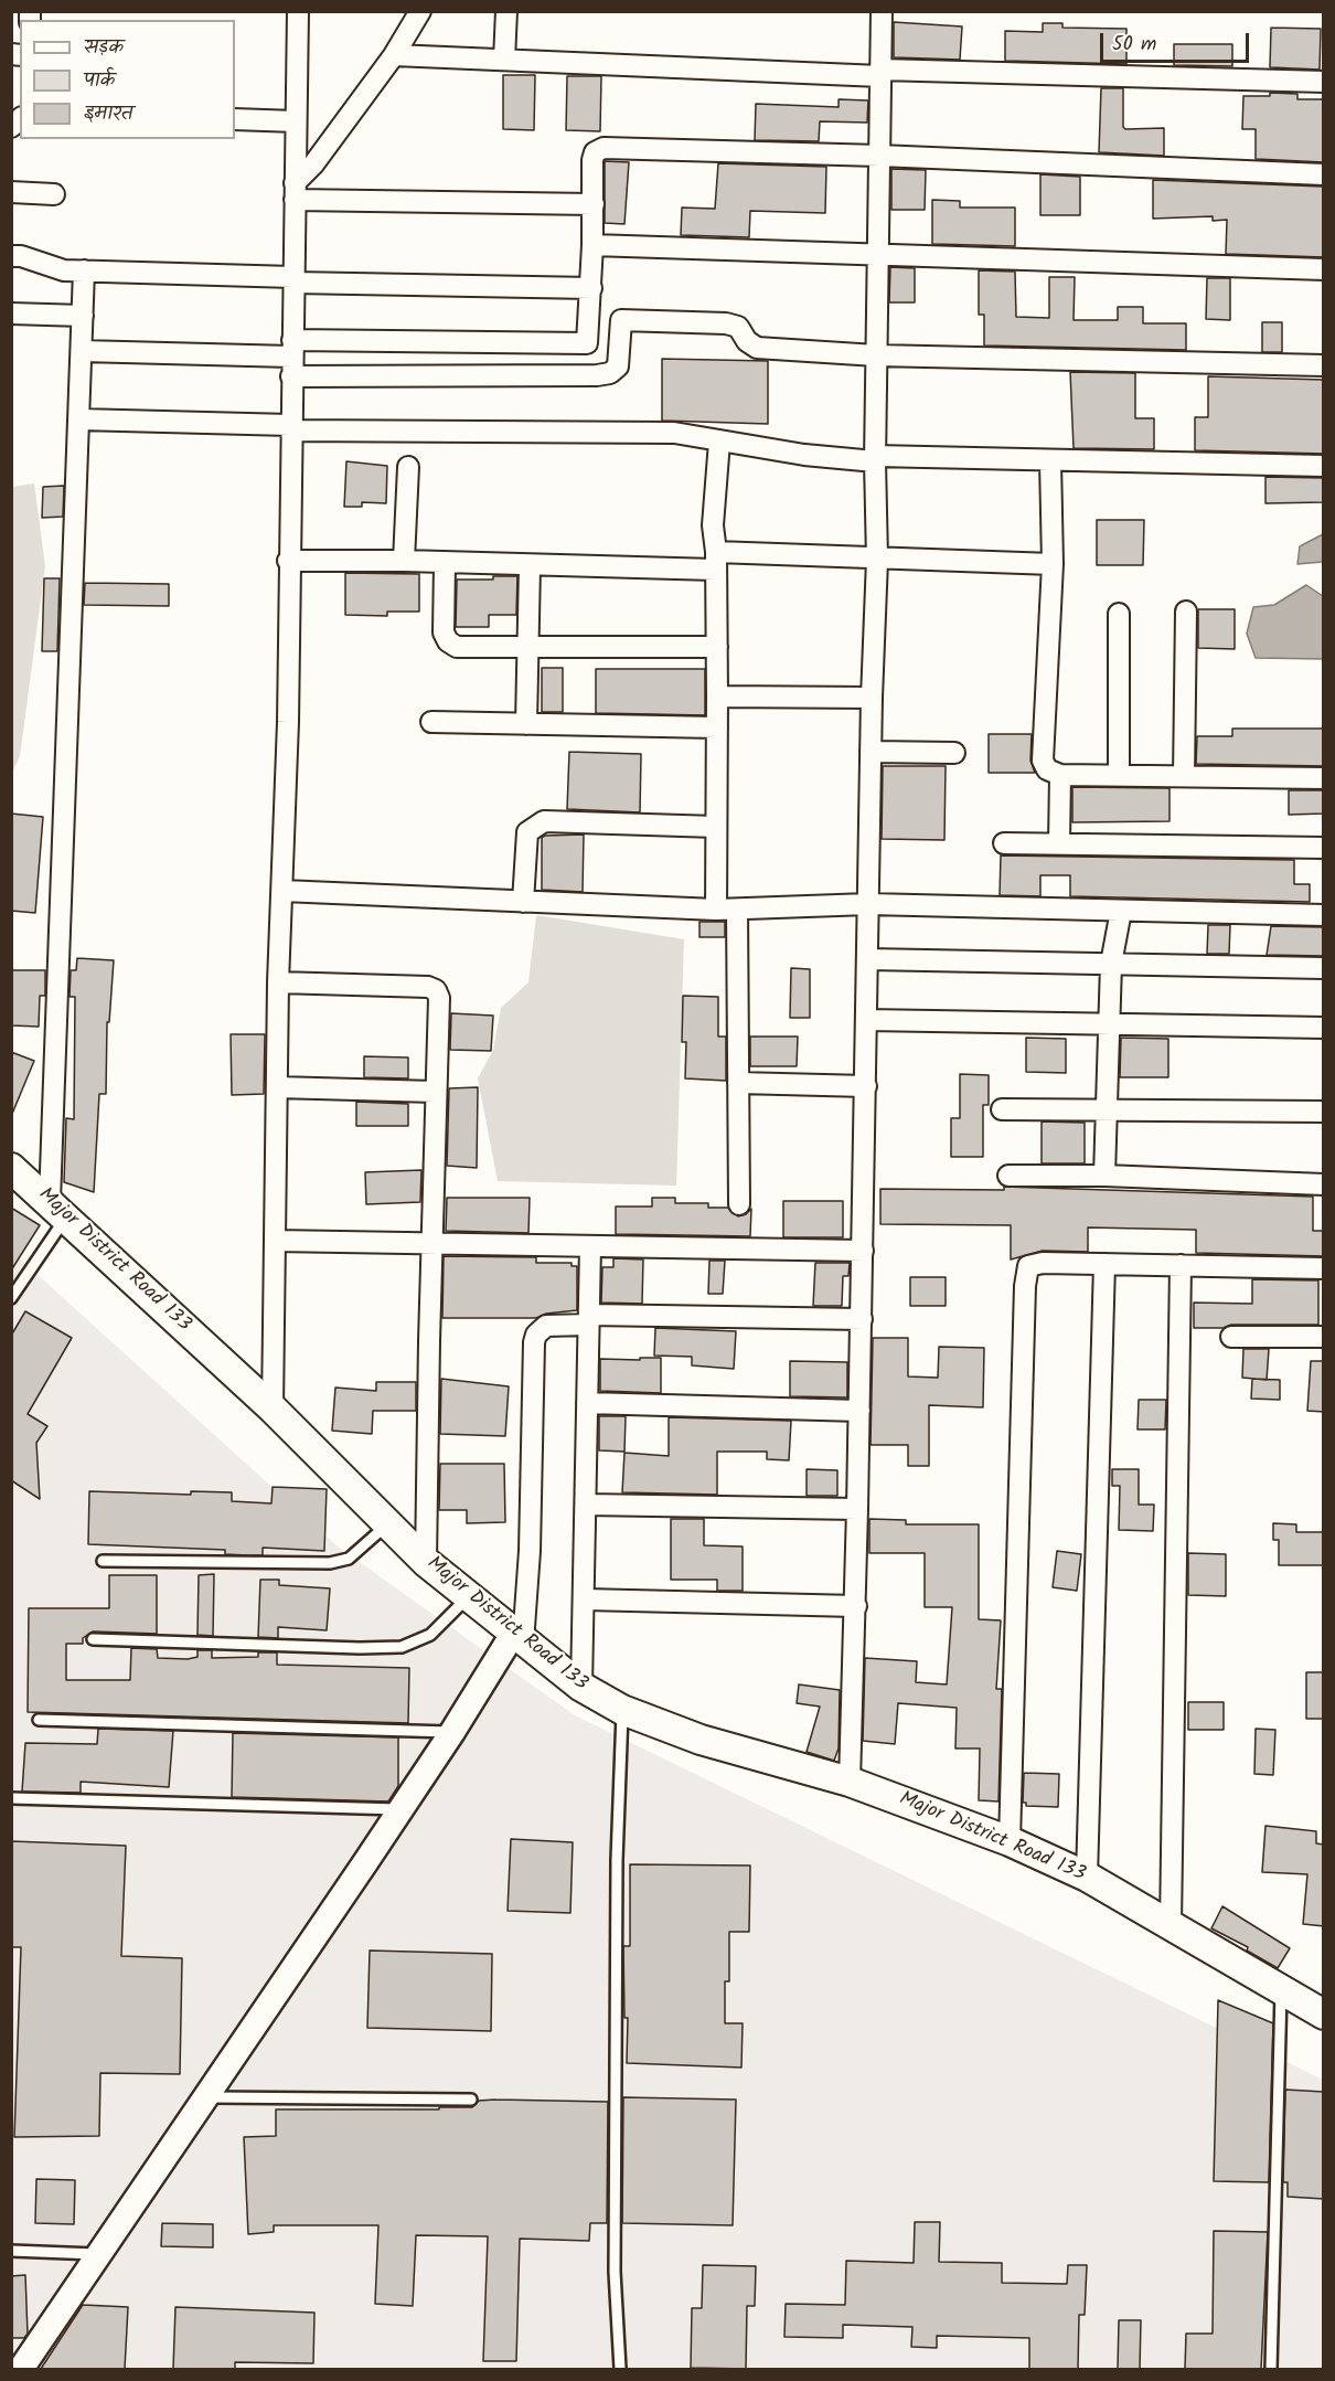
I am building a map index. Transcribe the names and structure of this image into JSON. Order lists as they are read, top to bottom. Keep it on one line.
{"streets":{"main road":["Major District Road 133"]},"legend":["सड़क","पार्क","इमारत"],"scale_bar":"50 m"}
